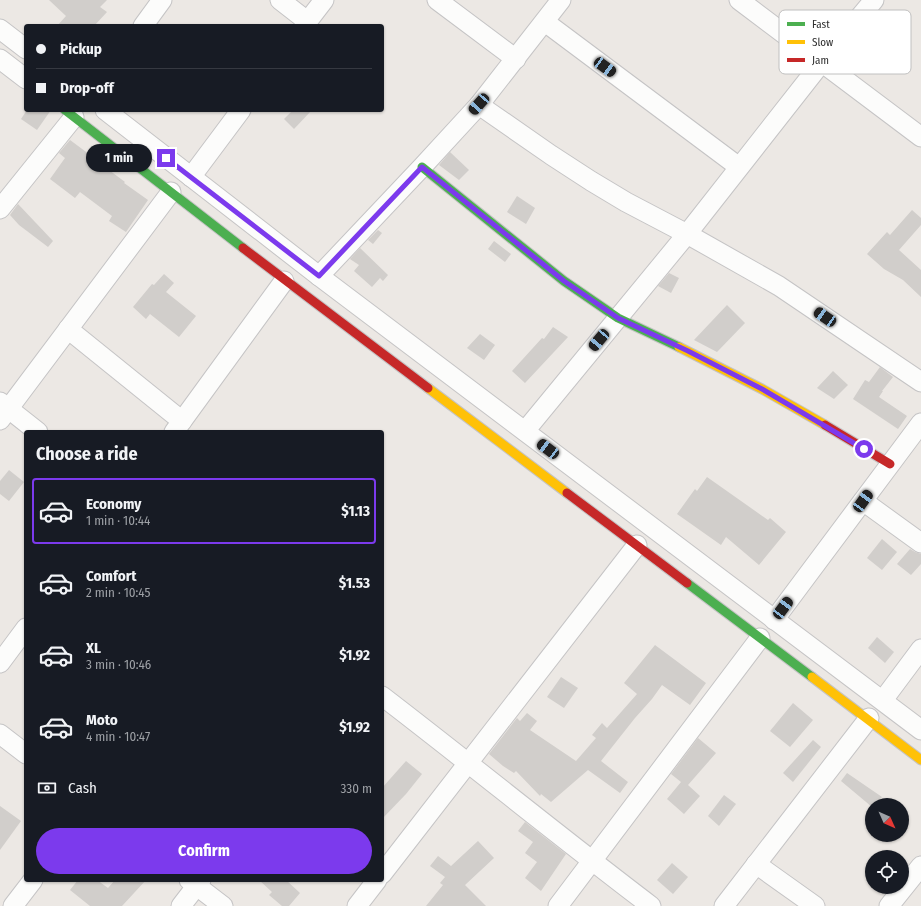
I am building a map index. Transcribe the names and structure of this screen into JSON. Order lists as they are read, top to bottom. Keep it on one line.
{"legend":["Fast","Slow","Jam"],"north":"bottom right","page":{"banner":["Pickup","Drop-off"],"bubble":"1 min","heading":"Choose a ride","list":[{"name":"Economy","note":"1 min · 10:44","value":"$1.13"},{"name":"Comfort","note":"2 min · 10:45","value":"$1.53"},{"name":"XL","note":"3 min · 10:46","value":"$1.92"},{"name":"Moto","note":"4 min · 10:47","value":"$1.92"}],"pay":["Cash","330 m"],"buttons":"Confirm"}}
